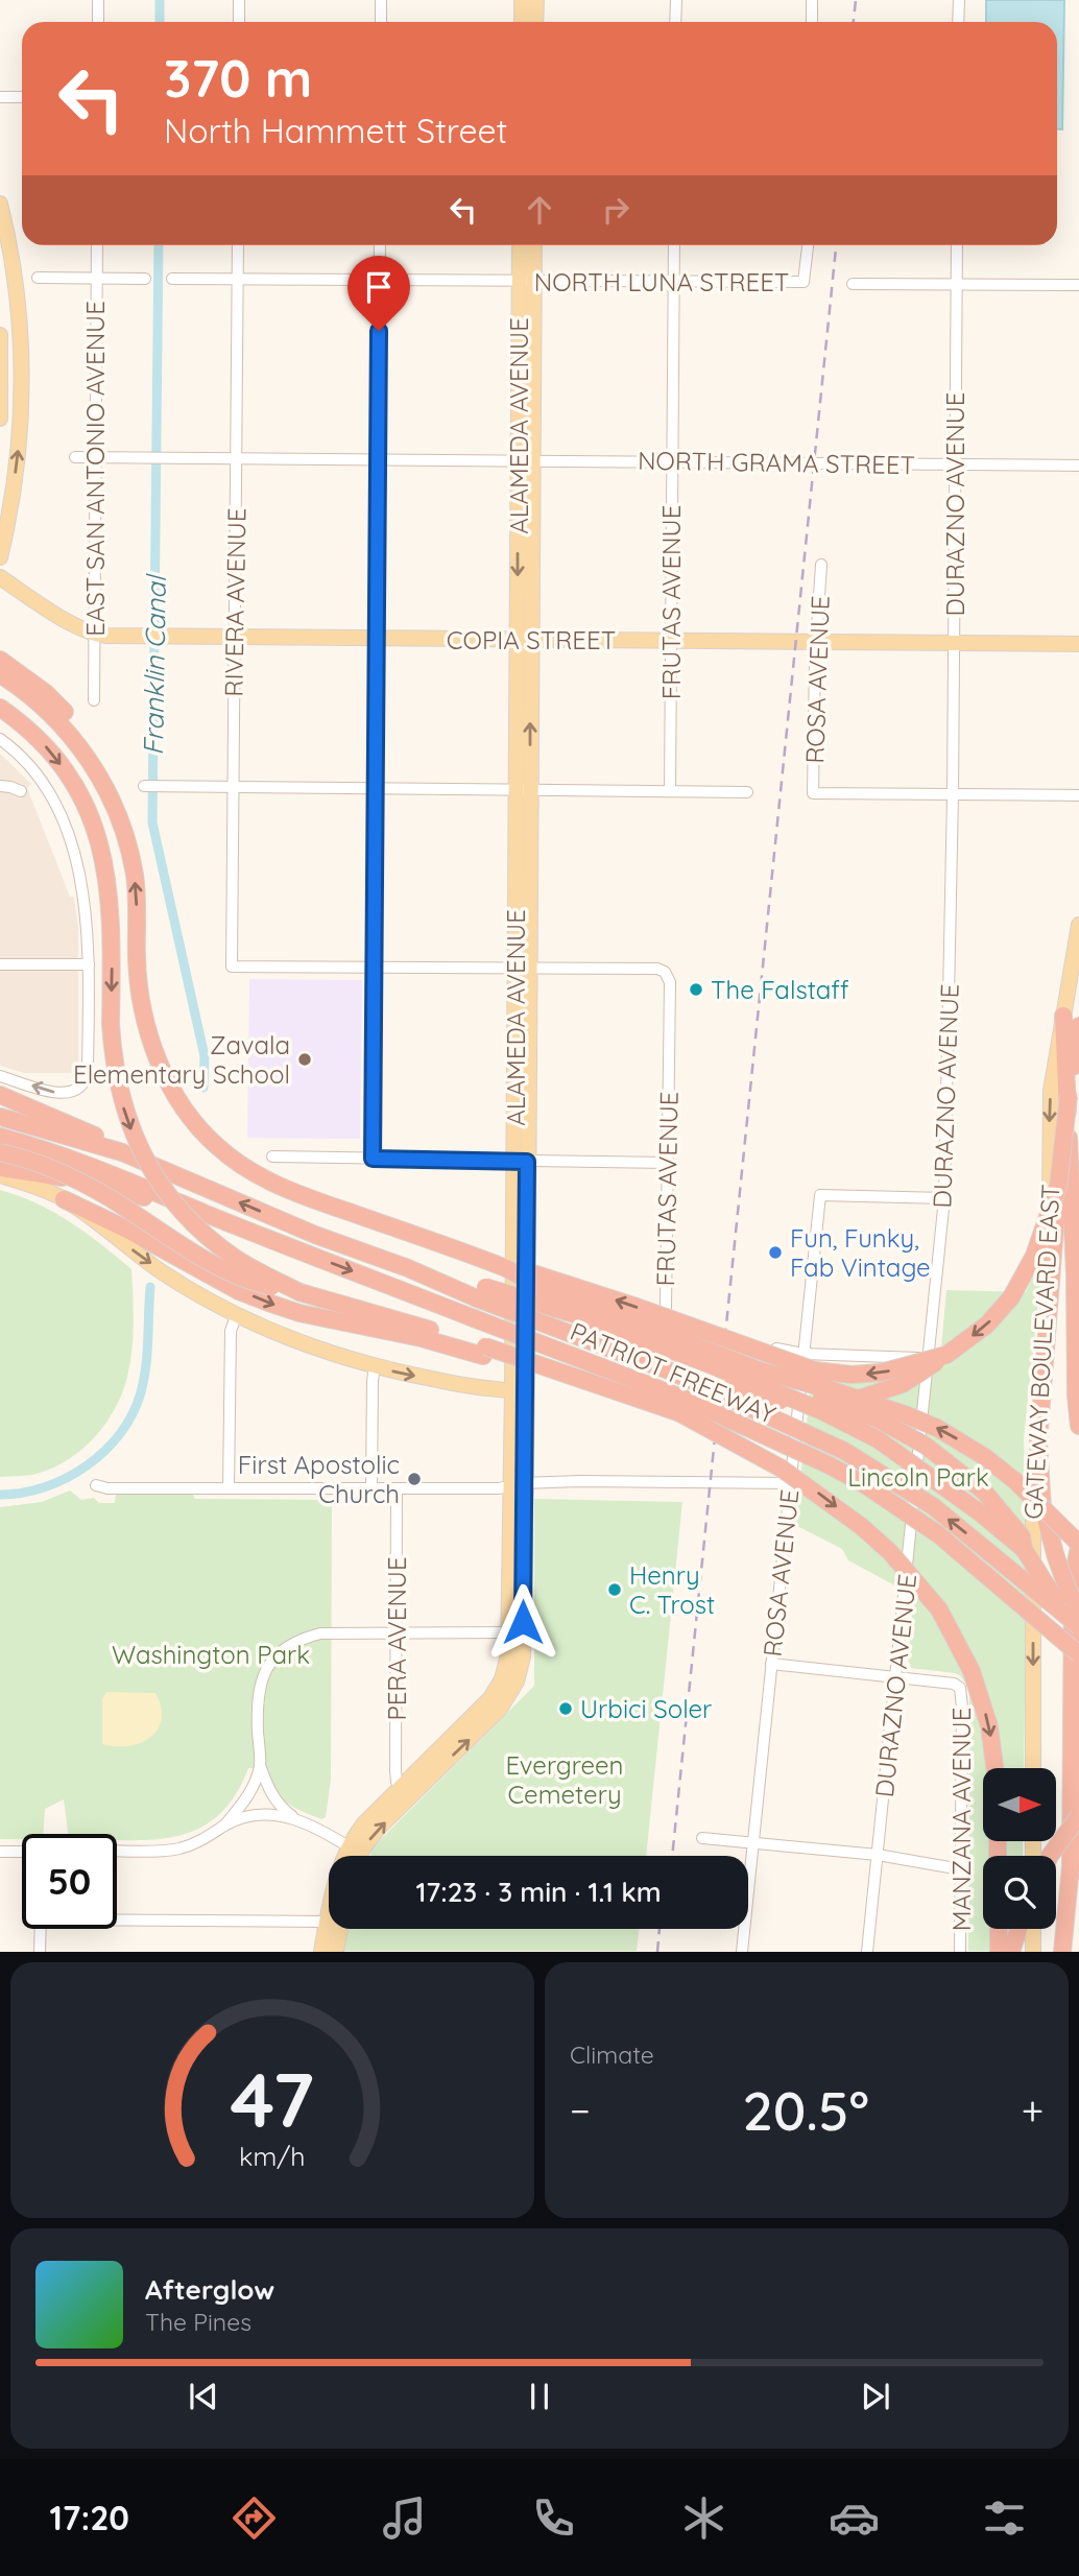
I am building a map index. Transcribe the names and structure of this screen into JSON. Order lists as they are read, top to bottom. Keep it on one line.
{"streets":{"highway":["PATRIOT FREEWAY"],"main road":["ALAMEDA AVENUE","COPIA STREET","GATEWAY BOULEVARD EAST"],"street":["NORTH LUNA STREET","NORTH GRAMA STREET","EAST SAN ANTONIO AVENUE","DURAZNO AVENUE","RIVERA AVENUE","FRUTAS AVENUE","ROSA AVENUE","PERA AVENUE","MANZANA AVENUE"]},"crossings":[["NORTH LUNA STREET","ALAMEDA AVENUE"],["NORTH LUNA STREET","RIVERA AVENUE"],["NORTH LUNA STREET","FRUTAS AVENUE"],["ALAMEDA AVENUE","NORTH GRAMA STREET"],["ALAMEDA AVENUE","FRUTAS AVENUE"],["ALAMEDA AVENUE","COPIA STREET"],["ALAMEDA AVENUE","PERA AVENUE"],["NORTH GRAMA STREET","EAST SAN ANTONIO AVENUE"],["NORTH GRAMA STREET","DURAZNO AVENUE"],["NORTH GRAMA STREET","RIVERA AVENUE"],["NORTH GRAMA STREET","FRUTAS AVENUE"],["EAST SAN ANTONIO AVENUE","COPIA STREET"],["DURAZNO AVENUE","COPIA STREET"],["DURAZNO AVENUE","ROSA AVENUE"],["DURAZNO AVENUE","MANZANA AVENUE"],["RIVERA AVENUE","COPIA STREET"],["FRUTAS AVENUE","COPIA STREET"],["COPIA STREET","ROSA AVENUE"]],"one_way":["GATEWAY BOULEVARD EAST"],"water":["Franklin Canal"],"parks":["Lincoln Park","Washington Park","Evergreen Cemetery"],"places":["The Falstaff","Zavala Elementary School","Fun, Funky, Fab Vintage","First Apostolic Church","Henry C. Trost","Urbici Soler"],"north":"right","page":{"turn":["370 m","North Hammett Street"],"limit":"50","trip":"17:23 · 3 min · 1.1 km","tile":"Climate","heat":["−","20.5°","+"],"song":["Afterglow","The Pines"],"tabs":"17:20","gauge":["47","km/h"]}}
